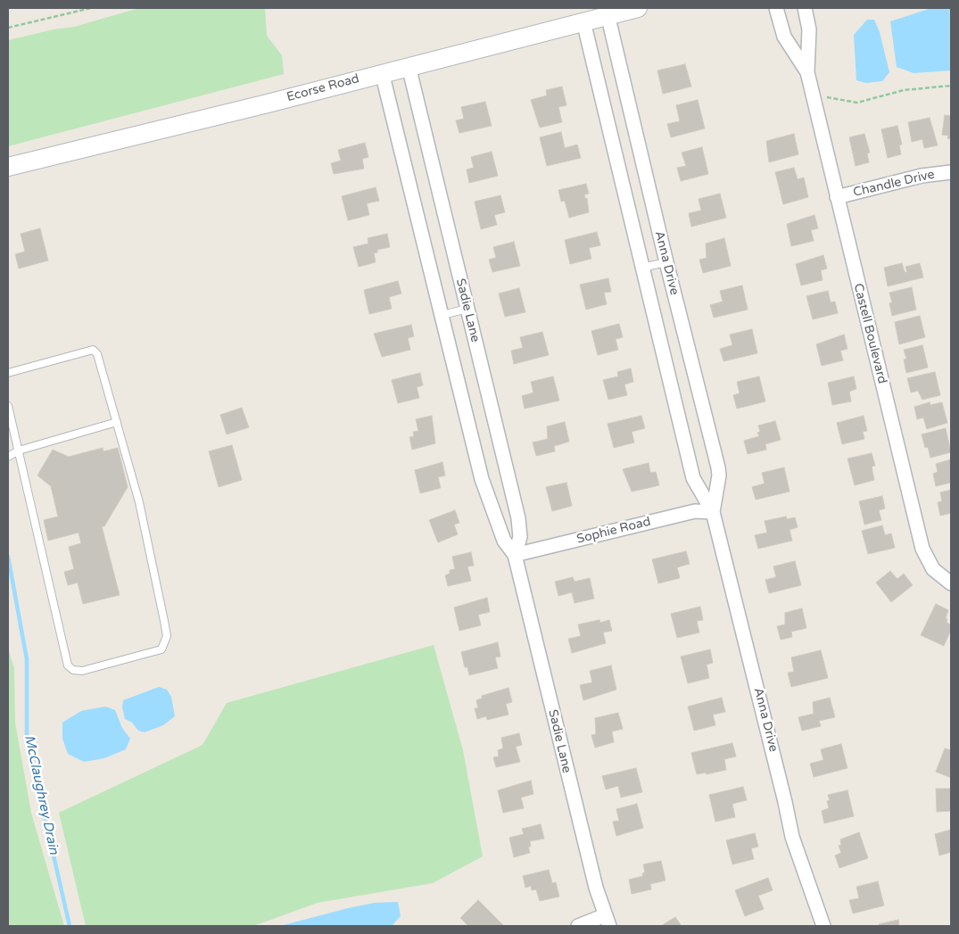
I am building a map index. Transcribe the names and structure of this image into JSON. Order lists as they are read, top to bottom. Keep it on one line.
{"streets":{"main road":["Ecorse Road"],"street":["Chandle Drive","Anna Drive","Sadie Lane","Castell Boulevard","Sophie Road"]},"crossings":[["Ecorse Road","Anna Drive"],["Ecorse Road","Sadie Lane"],["Chandle Drive","Castell Boulevard"],["Anna Drive","Sophie Road"],["Sadie Lane","Sophie Road"]],"water":["McClaughrey Drain"]}
